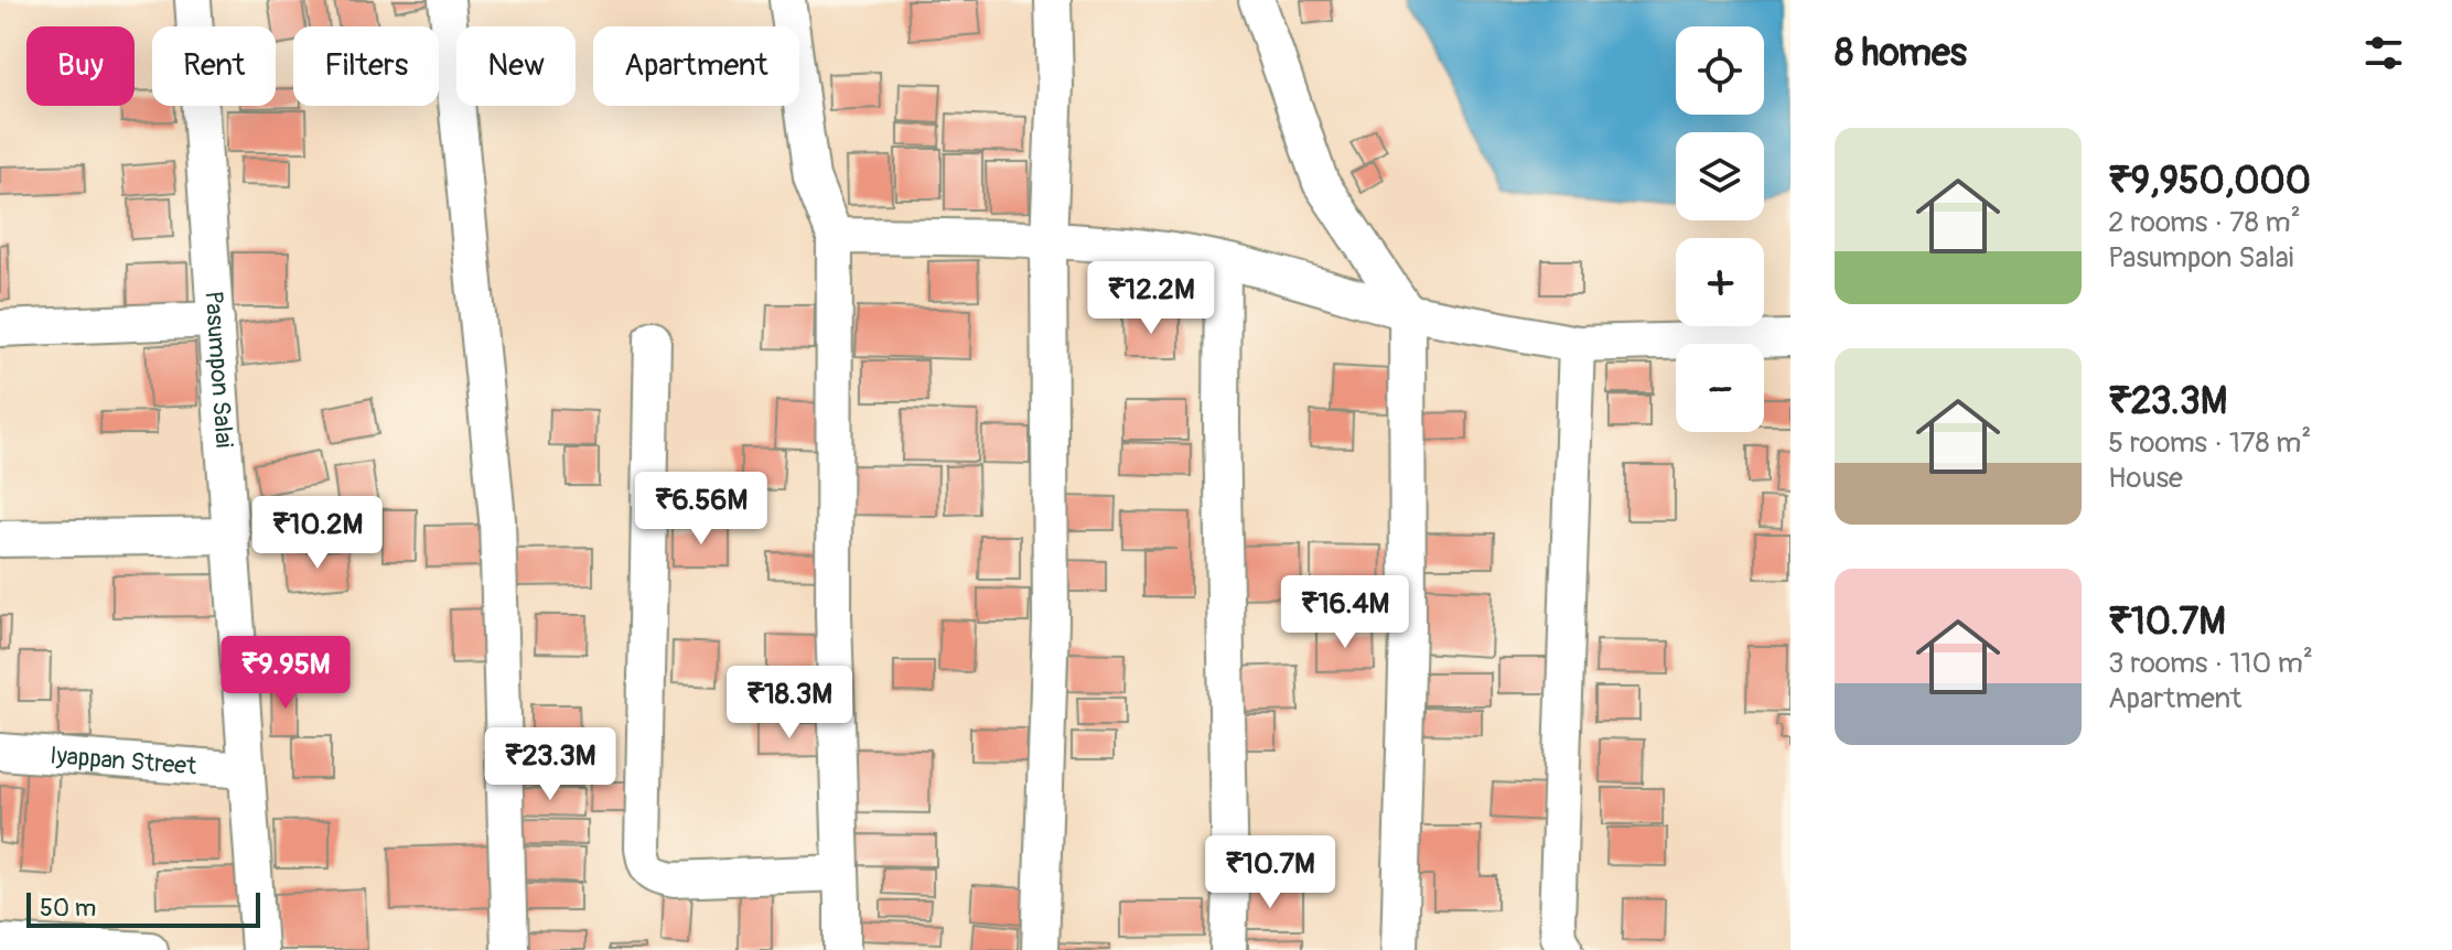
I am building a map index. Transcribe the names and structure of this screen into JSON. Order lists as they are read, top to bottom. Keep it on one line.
{"streets":{"street":["Pasumpon Salai","Iyappan Street"]},"crossings":[["Pasumpon Salai","Iyappan Street"]],"scale_bar":"50 m","page":{"heading":"8 homes","map_buttons":["+","−"],"chip":["Buy","Rent","Filters","New","Apartment"],"list":[{"name":"₹9,950,000","note":"2 rooms · 78 m² · Pasumpon Salai"},{"name":"₹23.3M","note":"5 rooms · 178 m² · House"},{"name":"₹10.7M","note":"3 rooms · 110 m² · Apartment"}],"price":["₹12.2M","₹6.56M","₹10.2M","₹16.4M","₹9.95M","₹18.3M","₹23.3M","₹10.7M"],"scale":"50 m"}}
